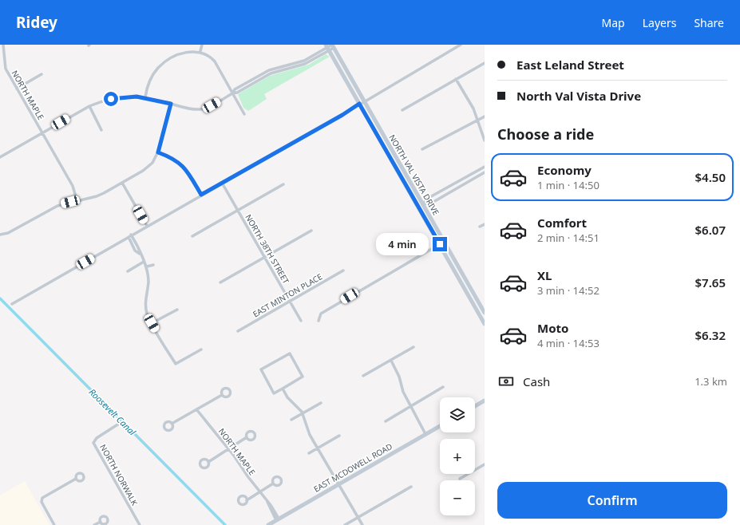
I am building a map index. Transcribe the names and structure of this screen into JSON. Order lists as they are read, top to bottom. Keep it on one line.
{"streets":{"main road":["NORTH VAL VISTA DRIVE","EAST MCDOWELL ROAD"],"street":["NORTH MAPLE","NORTH 38TH STREET","EAST MINTON PLACE","NORTH NORWALK"]},"crossings":[["NORTH MAPLE","EAST MCDOWELL ROAD"],["NORTH 38TH STREET","EAST MINTON PLACE"]],"water":["Roosevelt Canal"],"page":{"header":"Ridey","nav":["Map","Layers","Share"],"banner":["East Leland Street","North Val Vista Drive"],"heading":"Choose a ride","list":[{"name":"Economy","note":"1 min · 14:50","value":"$4.50"},{"name":"Comfort","note":"2 min · 14:51","value":"$6.07"},{"name":"XL","note":"3 min · 14:52","value":"$7.65"},{"name":"Moto","note":"4 min · 14:53","value":"$6.32"}],"bubble":"4 min","pay":["Cash","1.3 km"],"map_buttons":["+","−"],"buttons":"Confirm"}}
